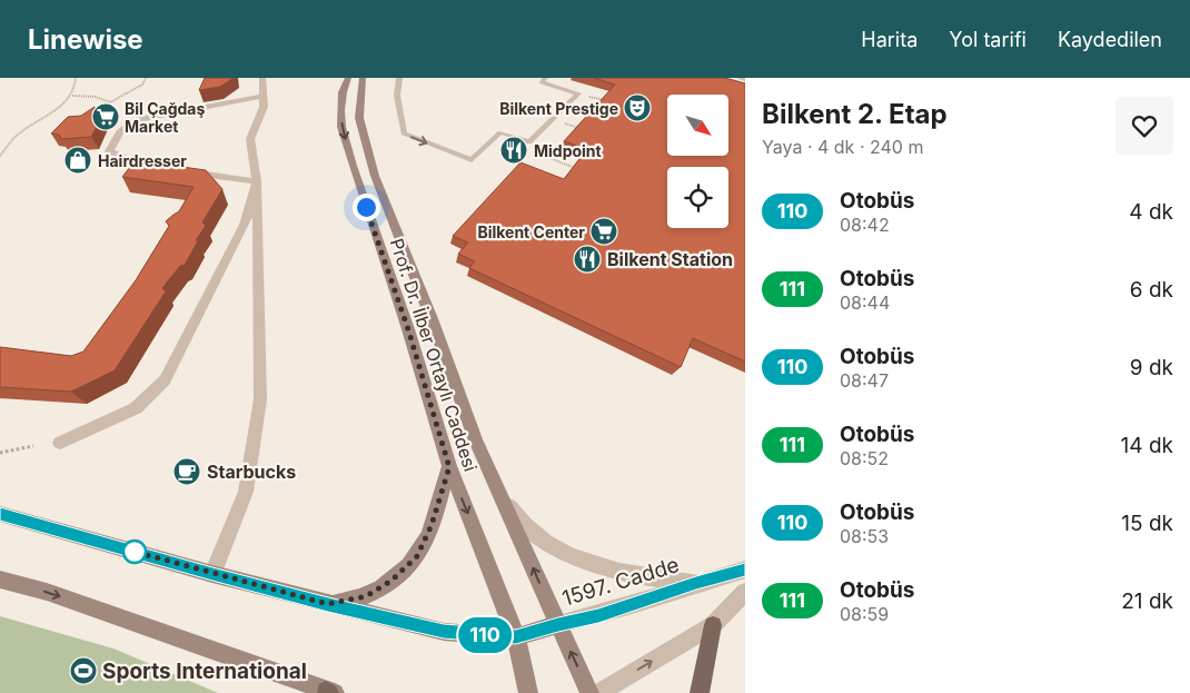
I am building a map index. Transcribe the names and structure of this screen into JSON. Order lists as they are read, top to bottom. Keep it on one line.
{"streets":{"street":["Prof. Dr. İlber Ortaylı Caddesi","1597. Cadde"]},"crossings":[["Prof. Dr. İlber Ortaylı Caddesi","1597. Cadde"]],"places":{"theatre":["Bilkent Prestige"],"supermarket":["Bil Çağdaş Market","Bilkent Center"],"restaurant":["Midpoint","Bilkent Station"],"shop":["Hairdresser"],"cafe":["Starbucks"],"sports":["Sports International"]},"lines":["bus line 110"],"north":"bottom right","page":{"header":"Linewise","nav":["Harita","Yol tarifi","Kaydedilen"],"on_map":"110","heading":["Bilkent 2. Etap","Yaya · 4 dk · 240 m"],"list":[{"mark":"110","name":"Otobüs","note":"08:42","value":"4 dk"},{"mark":"111","name":"Otobüs","note":"08:44","value":"6 dk"},{"mark":"110","name":"Otobüs","note":"08:47","value":"9 dk"},{"mark":"111","name":"Otobüs","note":"08:52","value":"14 dk"},{"mark":"110","name":"Otobüs","note":"08:53","value":"15 dk"},{"mark":"111","name":"Otobüs","note":"08:59","value":"21 dk"}]}}
